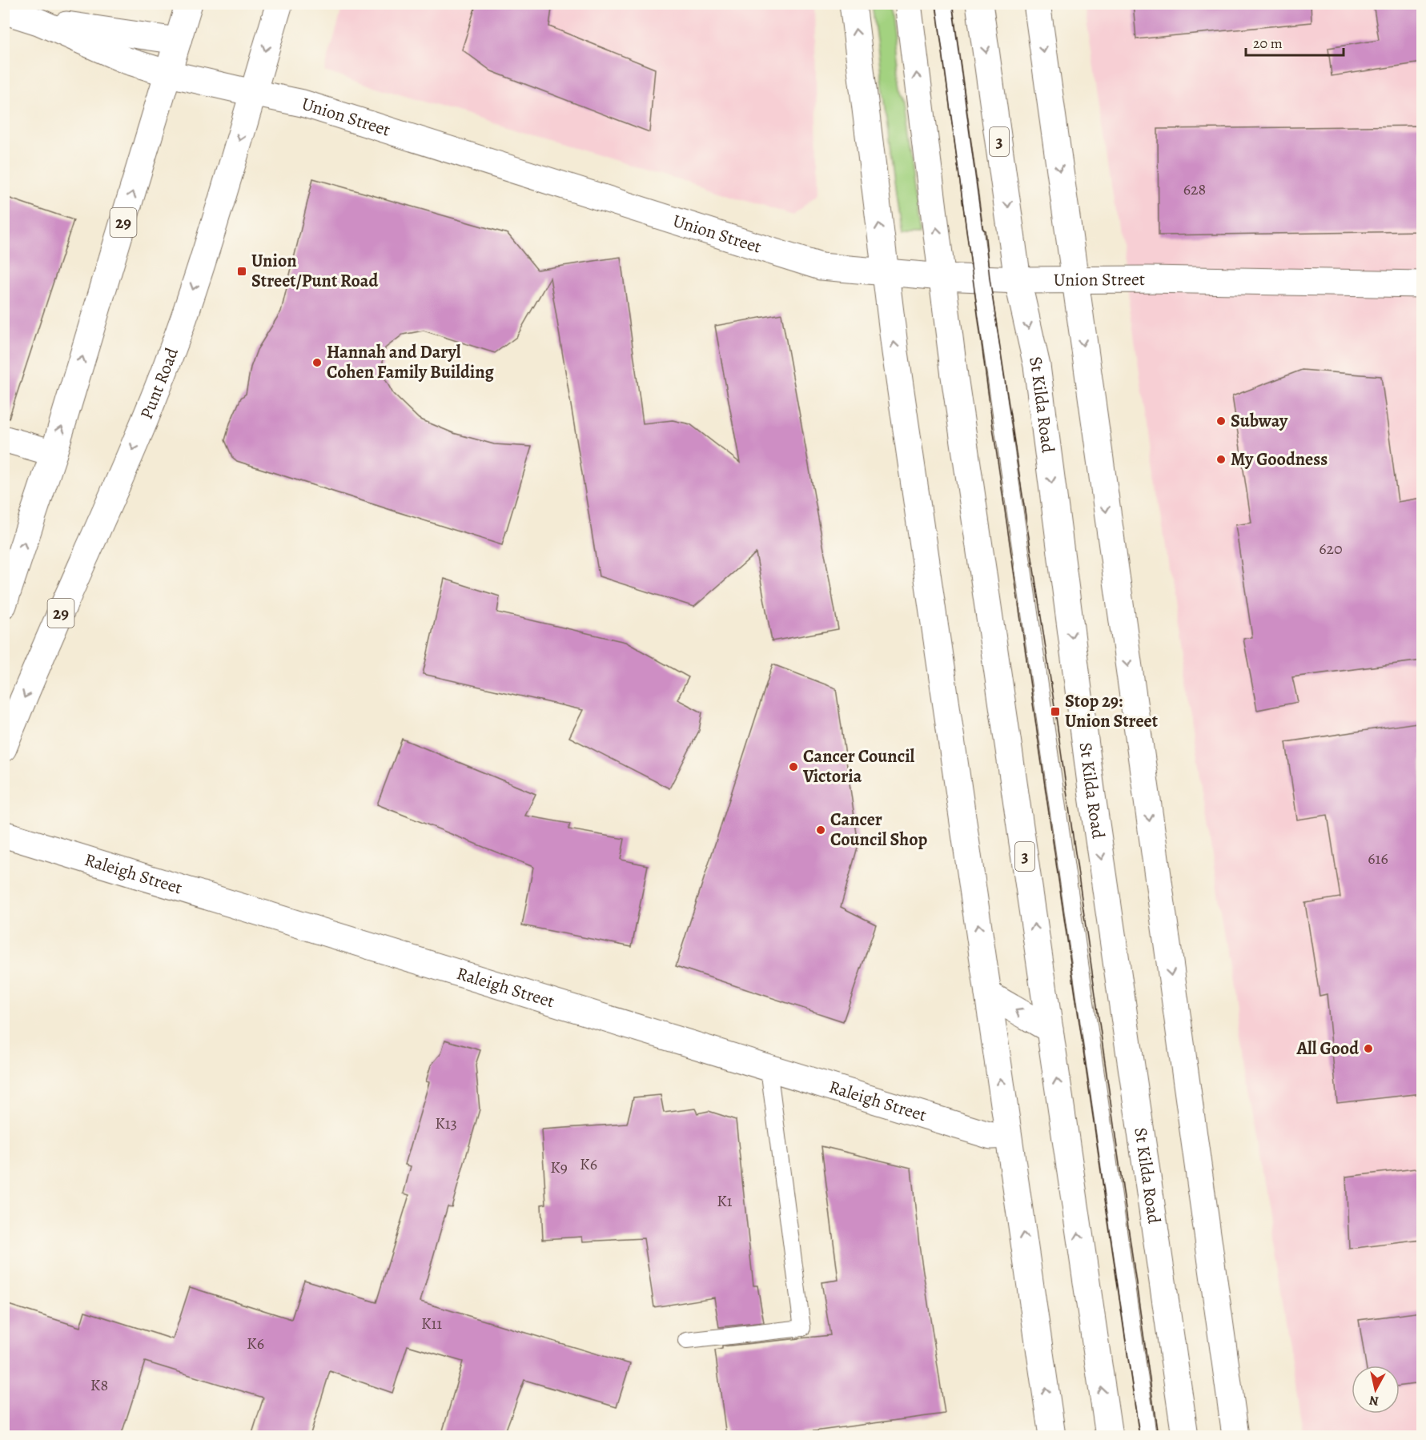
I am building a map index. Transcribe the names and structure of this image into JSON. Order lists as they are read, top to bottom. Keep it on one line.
{"streets":{"main road":["Union Street","3","29","Punt Road","St Kilda Road","Raleigh Street"]},"crossings":[["Union Street","3"],["Union Street","29"],["Union Street","Punt Road"],["Union Street","St Kilda Road"]],"places":{"transit":["Union Street/Punt Road","Stop 29: Union Street"],"other":["Hannah and Daryl Cohen Family Building","Subway","My Goodness","Cancer Council Victoria","Cancer Council Shop","All Good"]},"house_numbers":["628","620","616","K13","K6","K9","K1","K11","K6","K8"],"scale_bar":"20 m","north":"bottom"}
